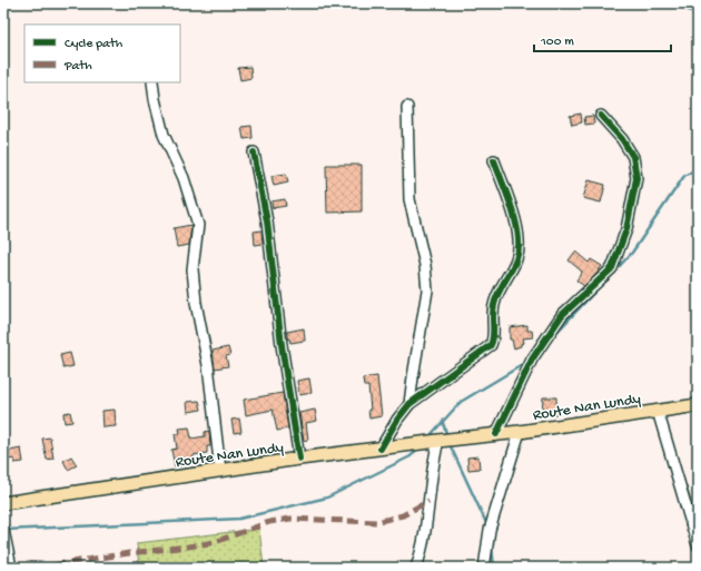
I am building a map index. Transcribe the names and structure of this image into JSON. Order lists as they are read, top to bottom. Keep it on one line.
{"streets":{"main road":["Route Nan Lundy"]},"legend":["Cycle path","Path"],"scale_bar":"100 m"}
